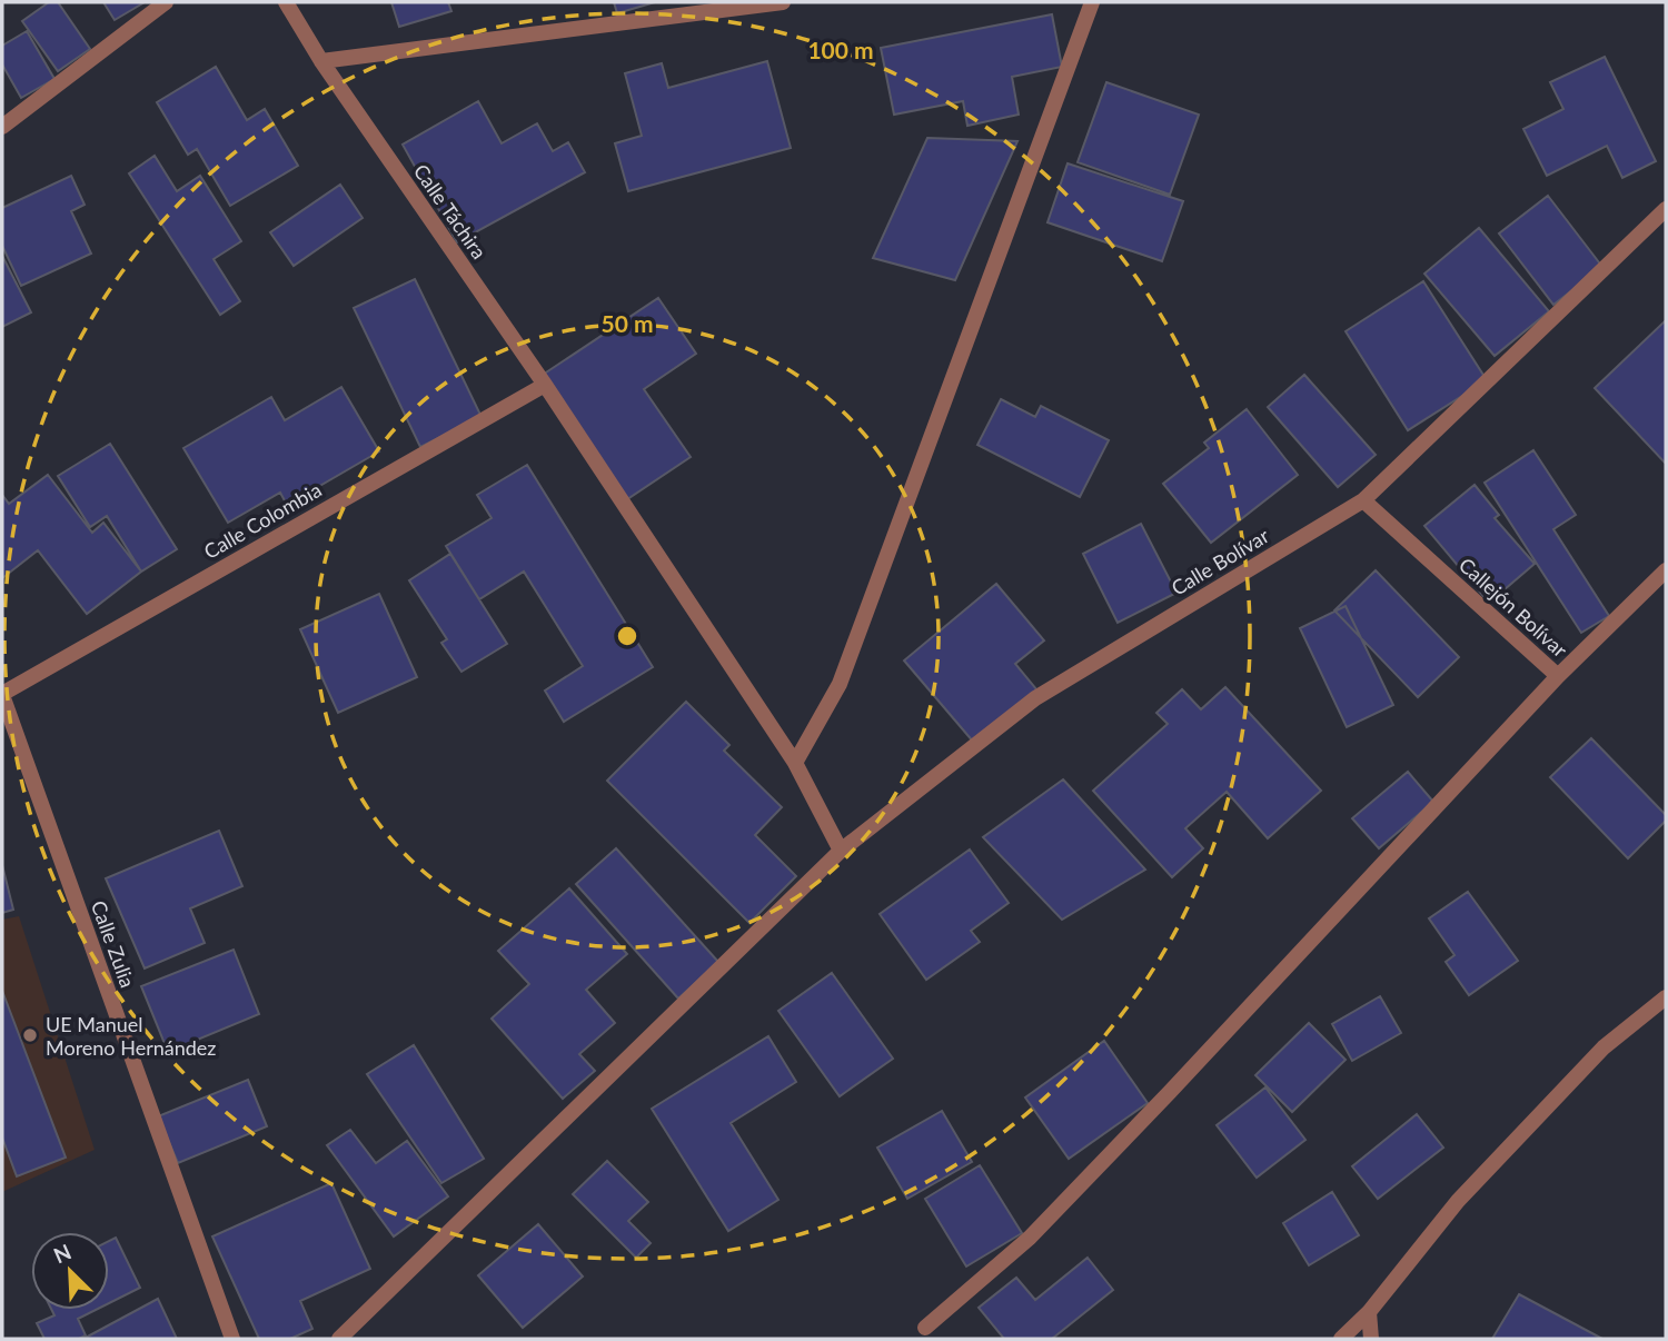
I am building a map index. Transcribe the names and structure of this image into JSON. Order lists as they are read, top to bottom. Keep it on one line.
{"streets":{"street":["Calle Táchira","Calle Colombia","Calle Bolívar","Callejón Bolívar","Calle Zulia"]},"crossings":[["Calle Táchira","Calle Colombia"],["Calle Colombia","Calle Zulia"],["Calle Bolívar","Callejón Bolívar"]],"places":["UE Manuel Moreno Hernández"],"north":"top left","rings":["100 m","50 m"]}
